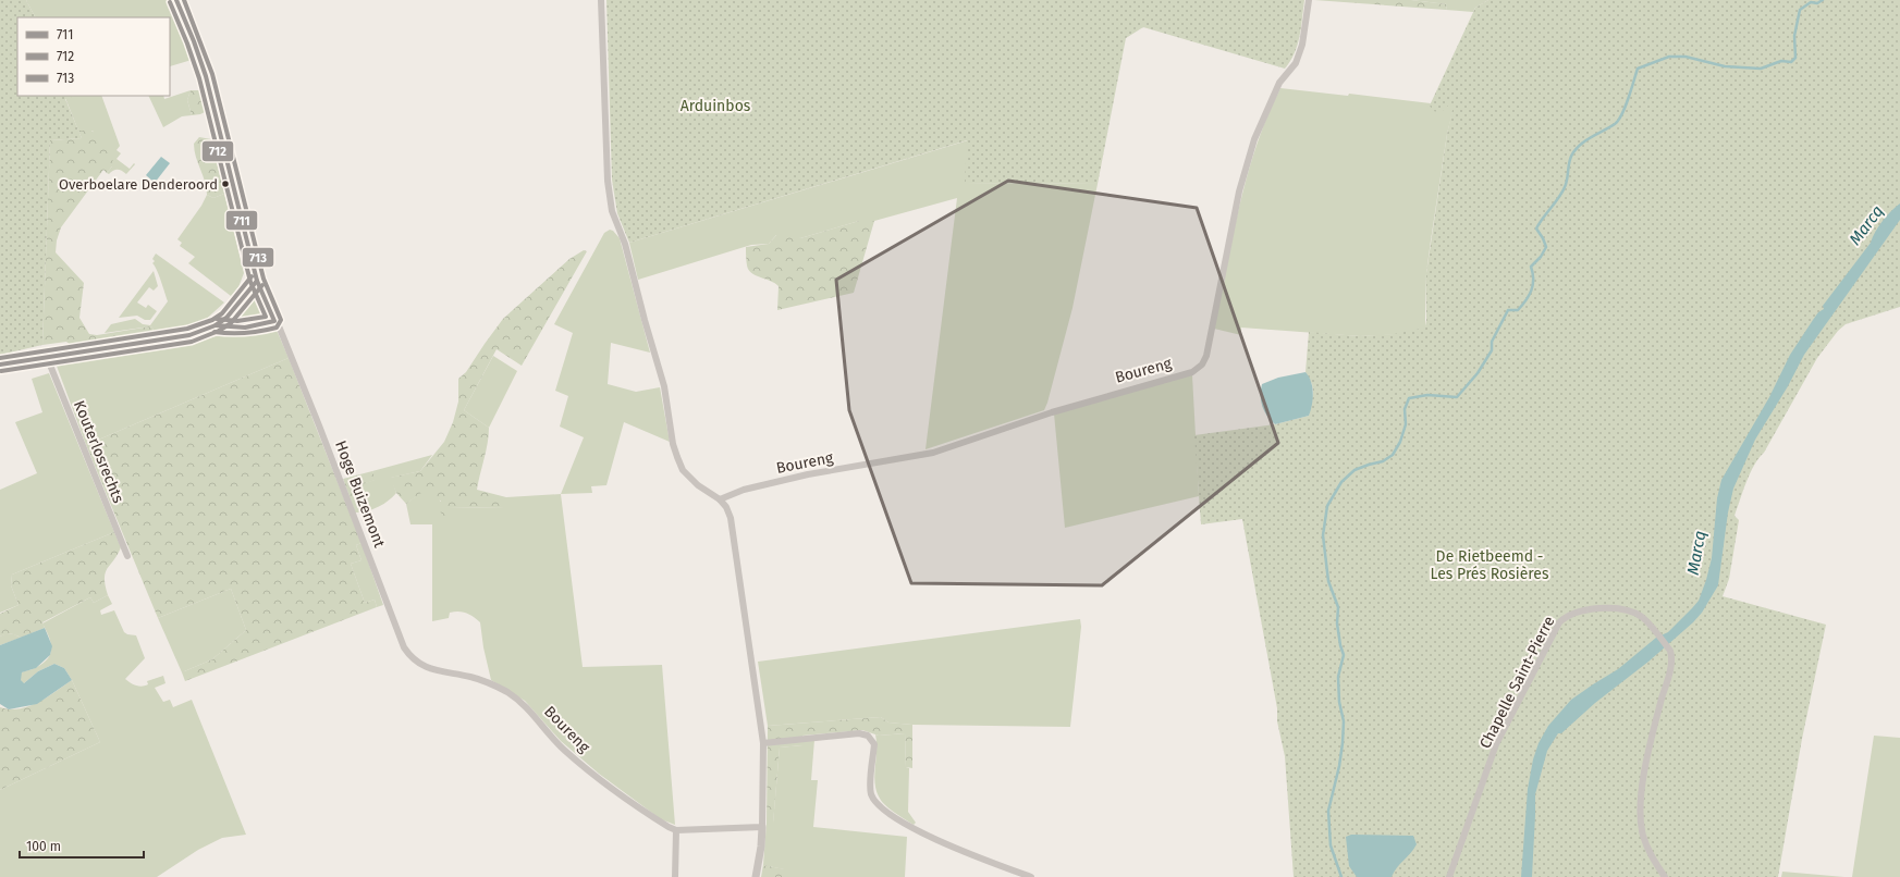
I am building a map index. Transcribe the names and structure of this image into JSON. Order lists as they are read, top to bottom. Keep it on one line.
{"streets":{"street":["Boureng","Kouterlosrechts","Hoge Buizemont","Chapelle Saint-Pierre"]},"crossings":[["Boureng","Hoge Buizemont"]],"water":["Marcq"],"parks":["Arduinbos","De Rietbeemd - Les Prés Rosières"],"places":["Overboelare Denderoord"],"lines":["transit line 711","transit line 713","transit line 712"],"legend":["711","712","713"],"scale_bar":"100 m"}
